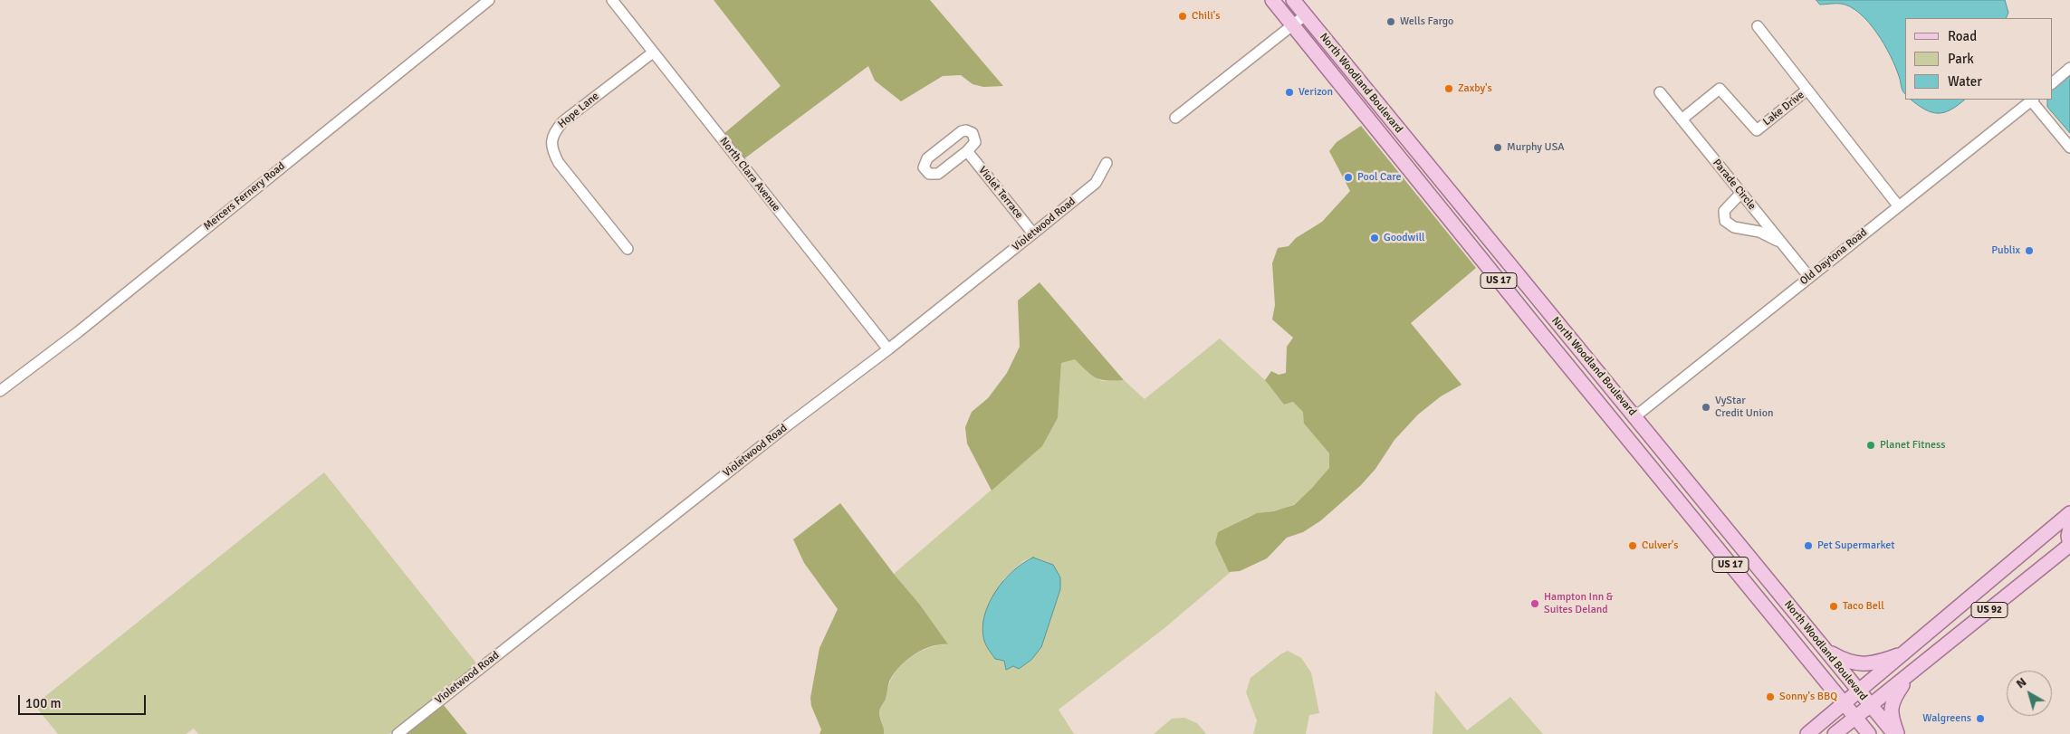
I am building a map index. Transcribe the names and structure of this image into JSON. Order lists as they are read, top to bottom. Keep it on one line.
{"streets":{"main road":["North Woodland Boulevard","US 17","US 92"],"street":["Lake Drive","Hope Lane","North Clara Avenue","Parade Circle","Violet Terrace","Mercers Fernery Road","Violetwood Road","Old Daytona Road"]},"crossings":[["North Woodland Boulevard","Old Daytona Road"],["North Woodland Boulevard","US 92"],["Lake Drive","Parade Circle"],["Lake Drive","Old Daytona Road"],["Hope Lane","North Clara Avenue"],["North Clara Avenue","Violetwood Road"],["Parade Circle","Old Daytona Road"],["Violet Terrace","Violetwood Road"]],"places":["Chili's","Wells Fargo","Zaxby's","Verizon","Murphy USA","Pool Care","Goodwill","Publix","VyStar Credit Union","Planet Fitness","Culver's","Pet Supermarket","Hampton Inn & Suites Deland","Taco Bell","Sonny's BBQ","Walgreens"],"legend":["Road","Park","Water"],"scale_bar":"100 m","north":"top left"}
